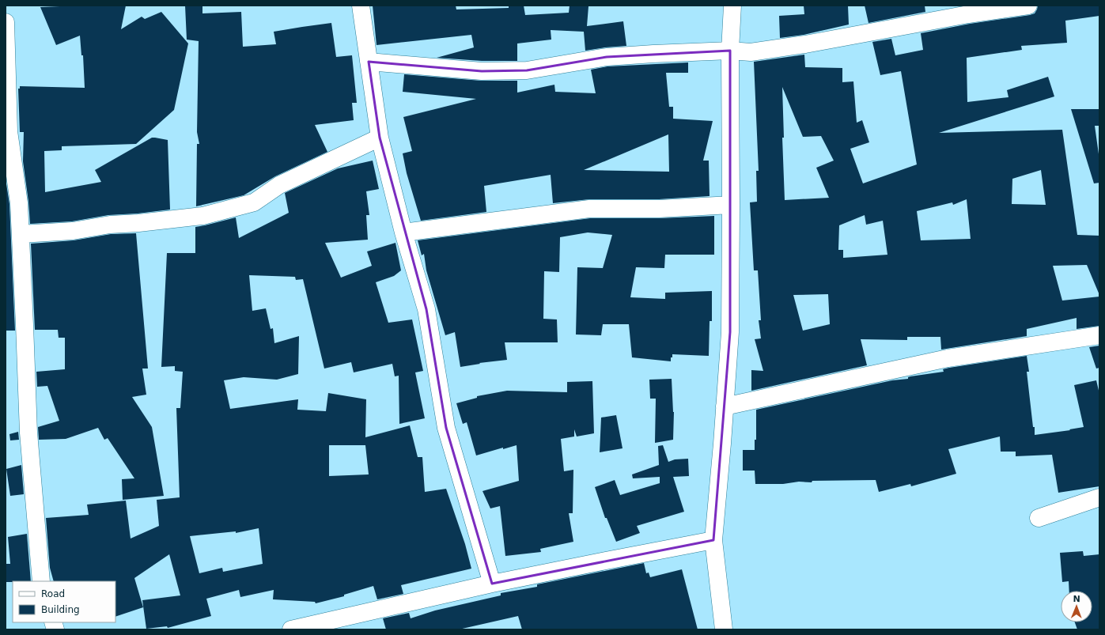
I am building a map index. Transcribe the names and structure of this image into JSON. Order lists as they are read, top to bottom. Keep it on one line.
{"legend":["Road","Building"],"north":"top"}
